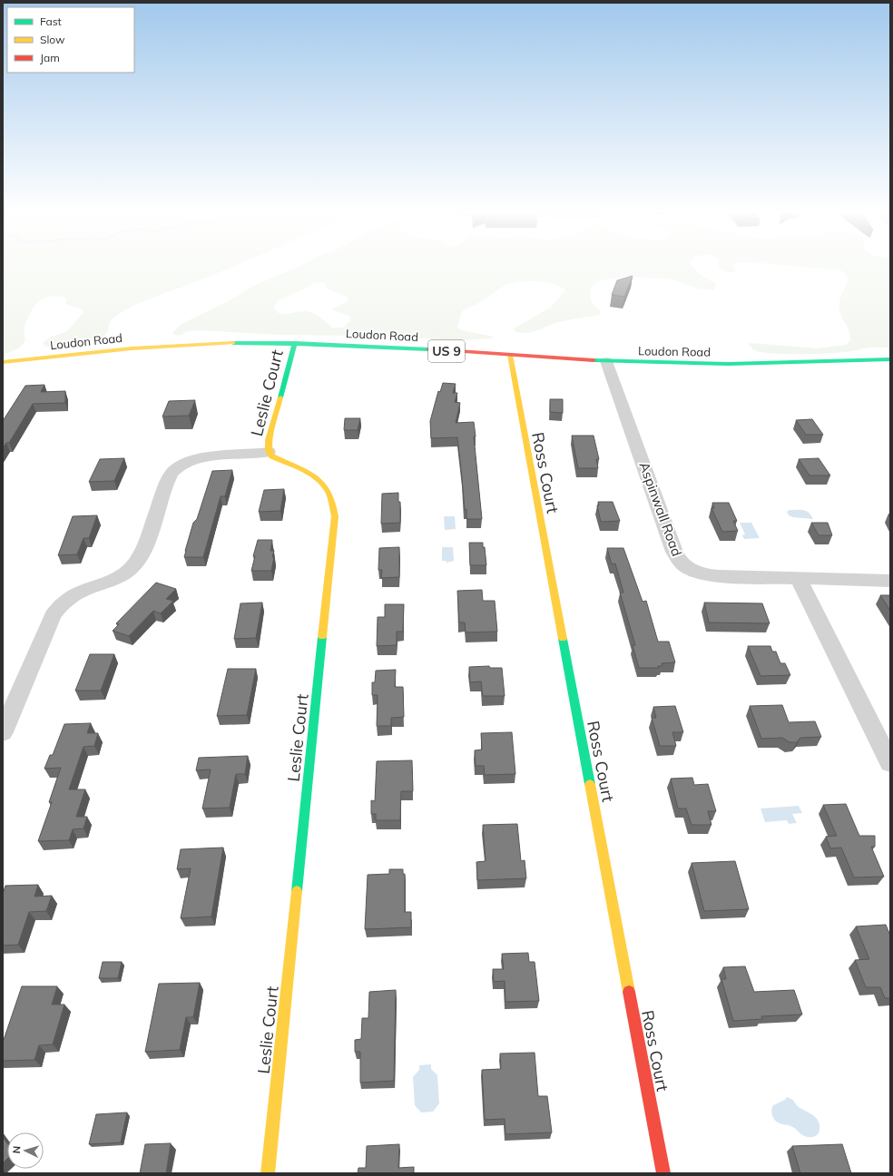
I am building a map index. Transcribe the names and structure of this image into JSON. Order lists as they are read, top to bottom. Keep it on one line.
{"streets":{"street":["Loudon Road","US 9","Leslie Court","Ross Court","Aspinwall Road"]},"crossings":[["Loudon Road","Leslie Court"],["Loudon Road","Ross Court"],["Loudon Road","Aspinwall Road"]],"legend":["Fast","Slow","Jam"],"north":"left"}
